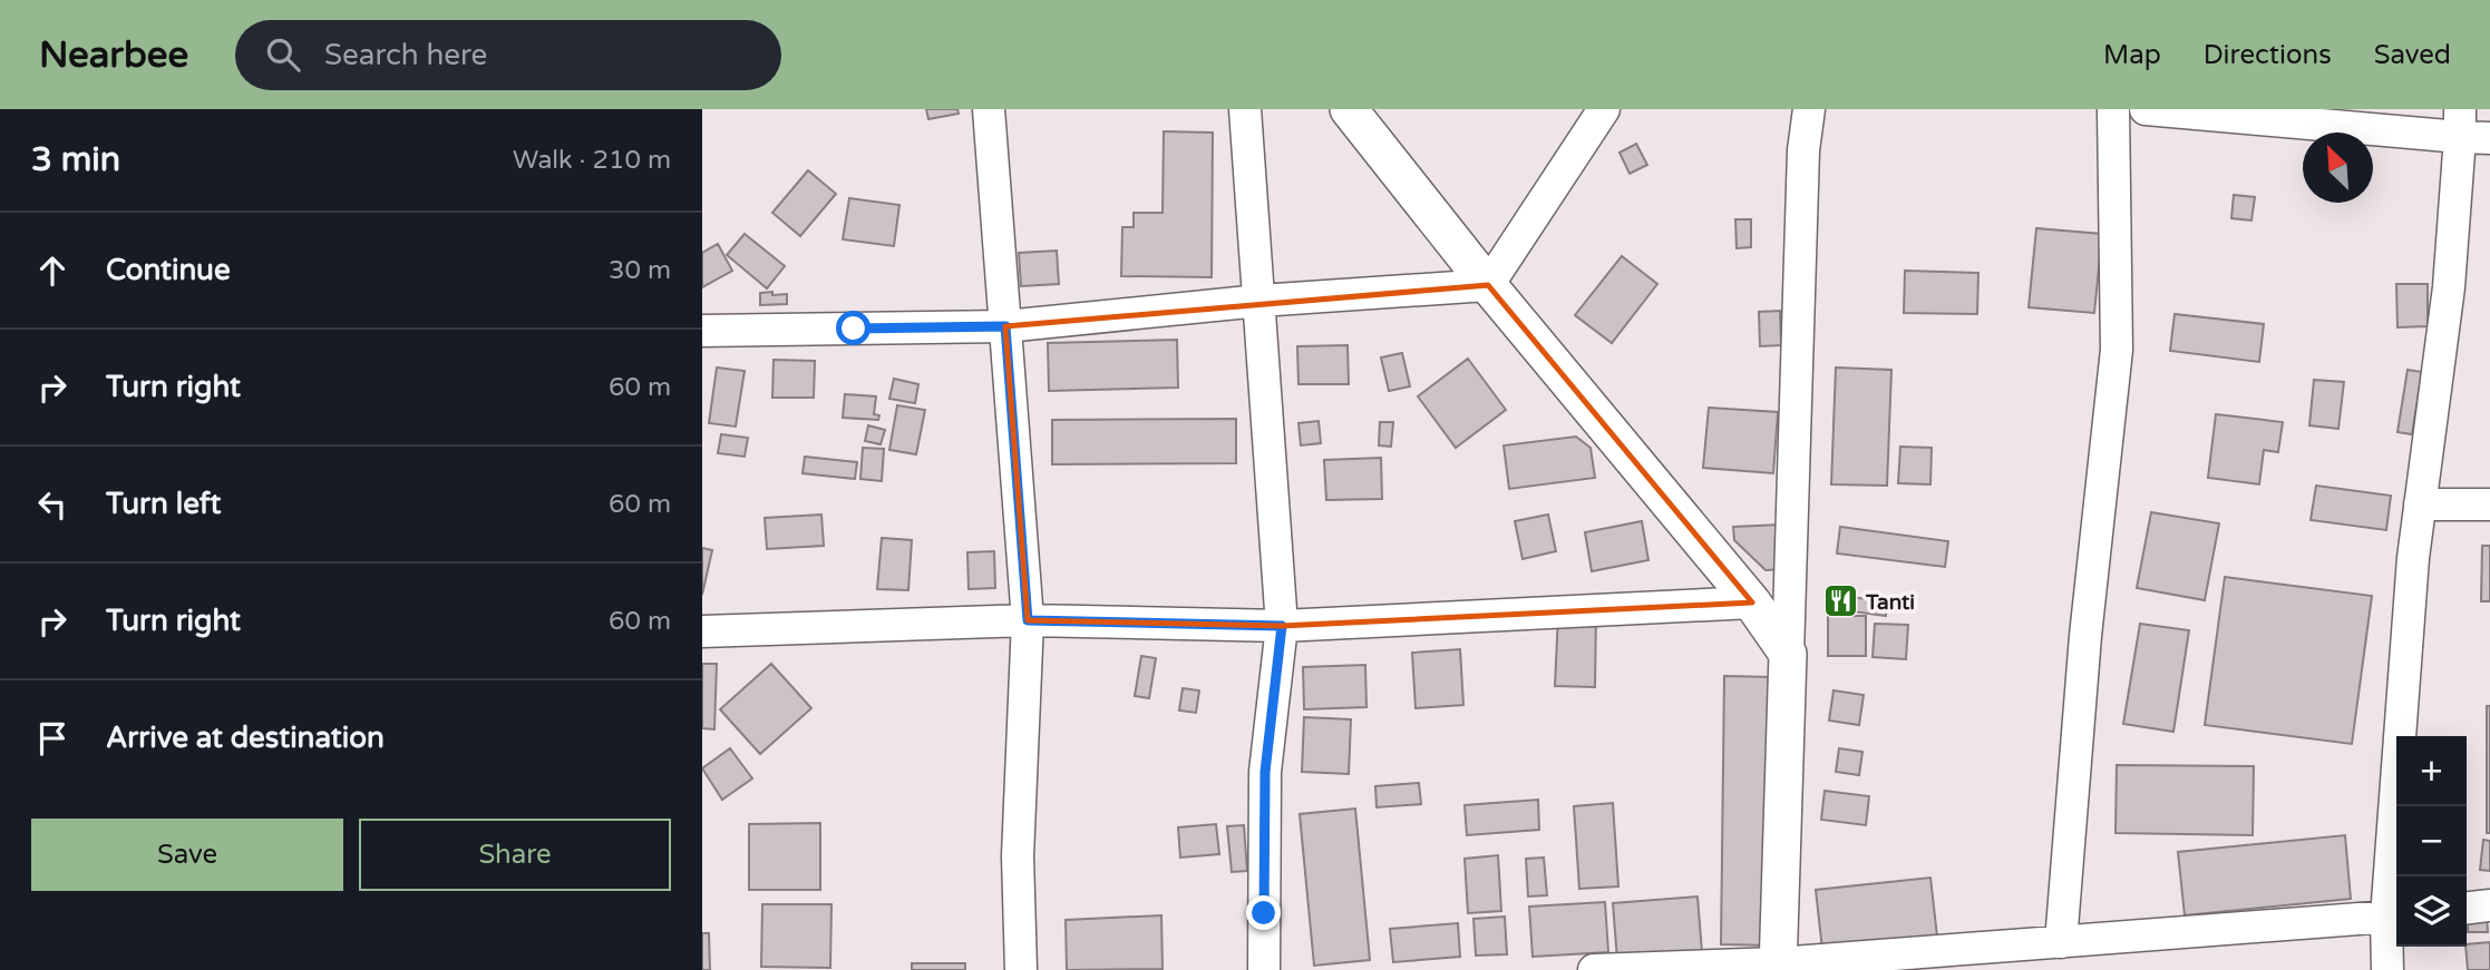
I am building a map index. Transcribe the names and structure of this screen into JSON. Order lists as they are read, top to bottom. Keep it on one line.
{"places":{"restaurant":["Tanti"]},"north":"top left","page":{"header":"Nearbee","search":"Search here","nav":["Map","Directions","Saved"],"heading":["3 min","Walk · 210 m"],"list":[["Continue","30 m"],["Turn right","60 m"],["Turn left","60 m"],["Turn right","60 m"],"Arrive at destination"],"map_buttons":["+","−"],"buttons":["Save","Share"]}}
